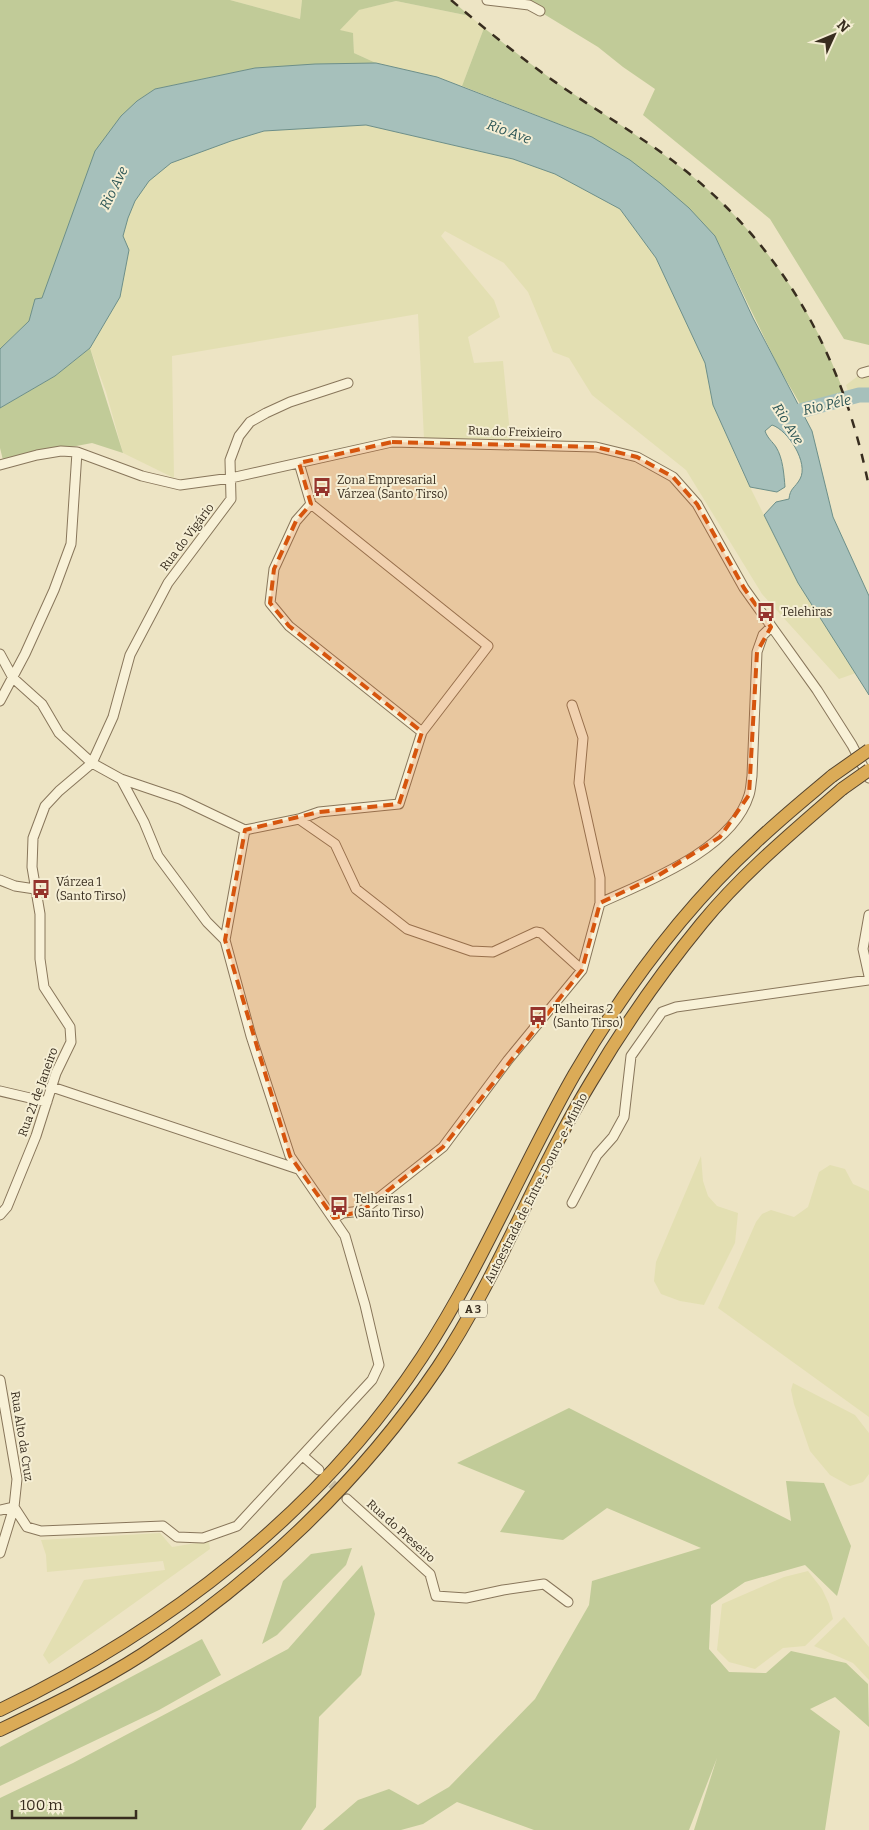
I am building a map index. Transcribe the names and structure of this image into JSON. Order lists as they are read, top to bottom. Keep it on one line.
{"streets":{"highway":["Autoestrada de Entre-Douro-e-Minho","A 3"],"street":["Rua do Freixieiro","Rua do Vigário","Rua 21 de Janeiro","Rua Alto da Cruz","Rua do Preseiro"]},"crossings":[["Rua do Freixieiro","Rua do Vigário"],["Rua do Vigário","Rua 21 de Janeiro"]],"water":["Rio Ave","Rio Péle"],"places":{"bus stop":["Zona Empresarial Várzea (Santo Tirso)","Telehiras","Várzea 1 (Santo Tirso)","Telheiras 2 (Santo Tirso)","Telheiras 1 (Santo Tirso)"]},"scale_bar":"100 m","north":"top right"}
